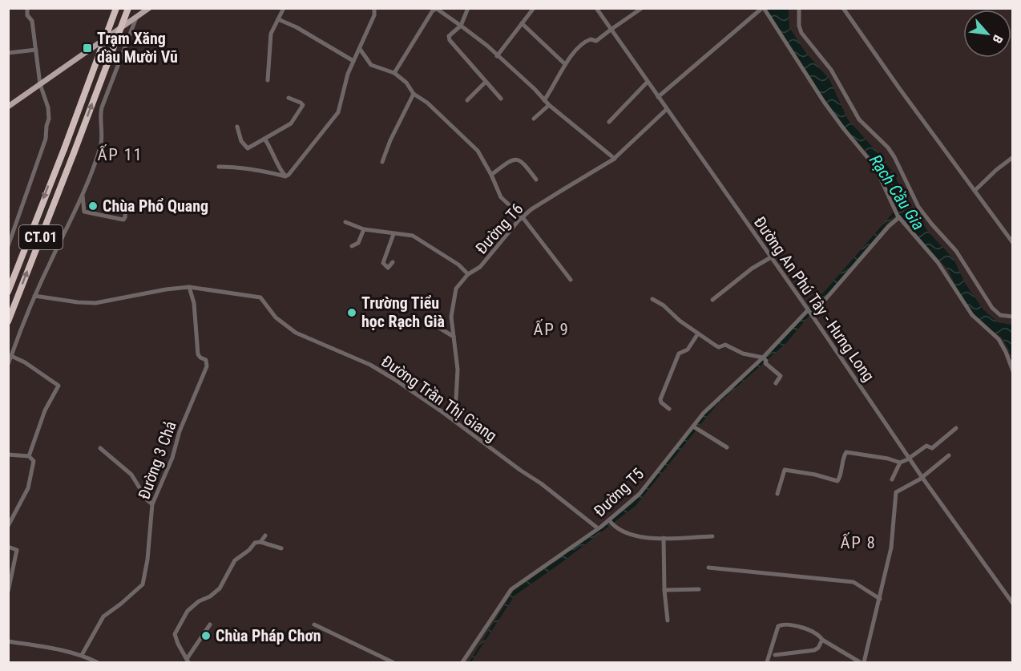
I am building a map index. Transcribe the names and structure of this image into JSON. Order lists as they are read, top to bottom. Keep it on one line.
{"streets":{"highway":["CT.01"],"street":["Đường T6","Đường An Phú Tây - Hưng Long","Đường Trần Thị Giang","Đường 3 Chả","Đường T5"]},"crossings":[["Đường T6","Đường An Phú Tây - Hưng Long"],["Đường T6","Đường Trần Thị Giang"],["Đường An Phú Tây - Hưng Long","Đường T5"],["Đường Trần Thị Giang","Đường 3 Chả"],["Đường Trần Thị Giang","Đường T5"]],"districts":["ẤP 11","ẤP 9","ẤP 8"],"water":["Rạch Cầu Gia"],"places":{"transit":["Trạm Xăng dầu Mười Vũ"],"other":["Chùa Phổ Quang","Trường Tiểu học Rạch Già","Chùa Pháp Chơn"]},"north":"bottom right"}
